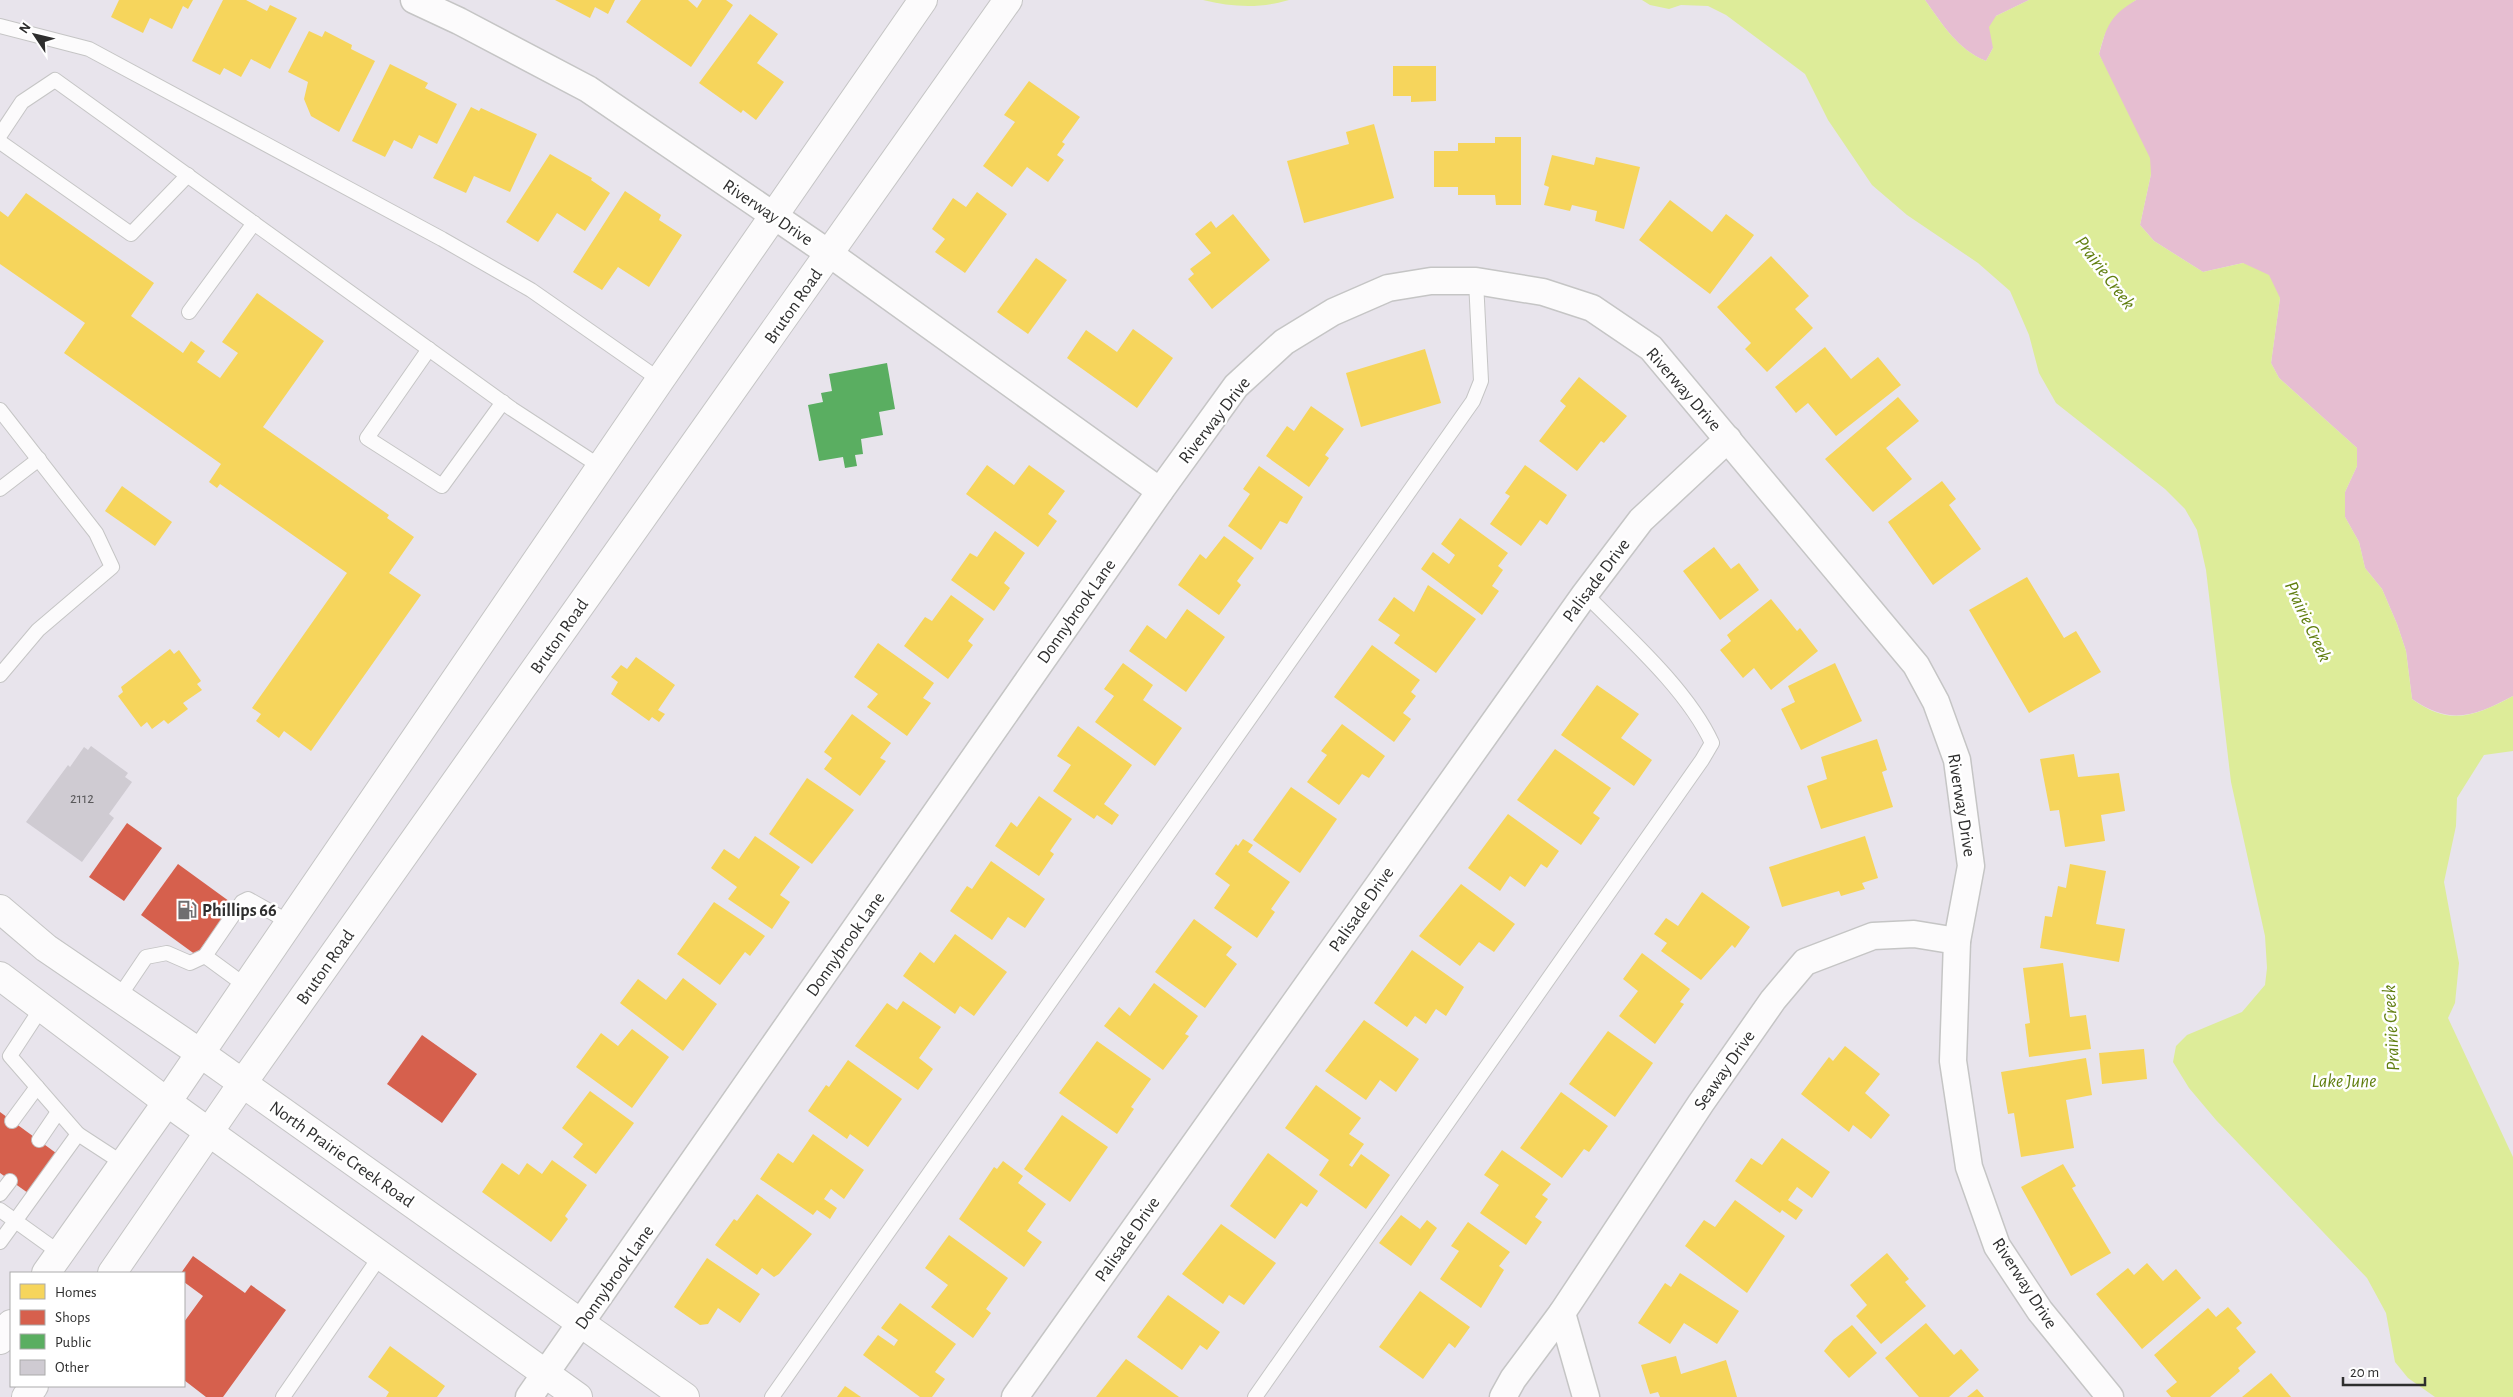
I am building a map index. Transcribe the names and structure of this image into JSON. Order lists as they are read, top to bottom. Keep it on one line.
{"streets":{"main road":["Bruton Road","North Prairie Creek Road"],"street":["Riverway Drive","Palisade Drive","Donnybrook Lane","Seaway Drive"]},"crossings":[["Riverway Drive","Bruton Road"],["Riverway Drive","Palisade Drive"],["Riverway Drive","Donnybrook Lane"],["Riverway Drive","Seaway Drive"],["Bruton Road","North Prairie Creek Road"],["Donnybrook Lane","North Prairie Creek Road"]],"water":["Prairie Creek","Lake June"],"places":{"fuel station":["Phillips 66"]},"house_numbers":["2112"],"legend":["Homes","Shops","Public","Other"],"scale_bar":"20 m","north":"top left"}
